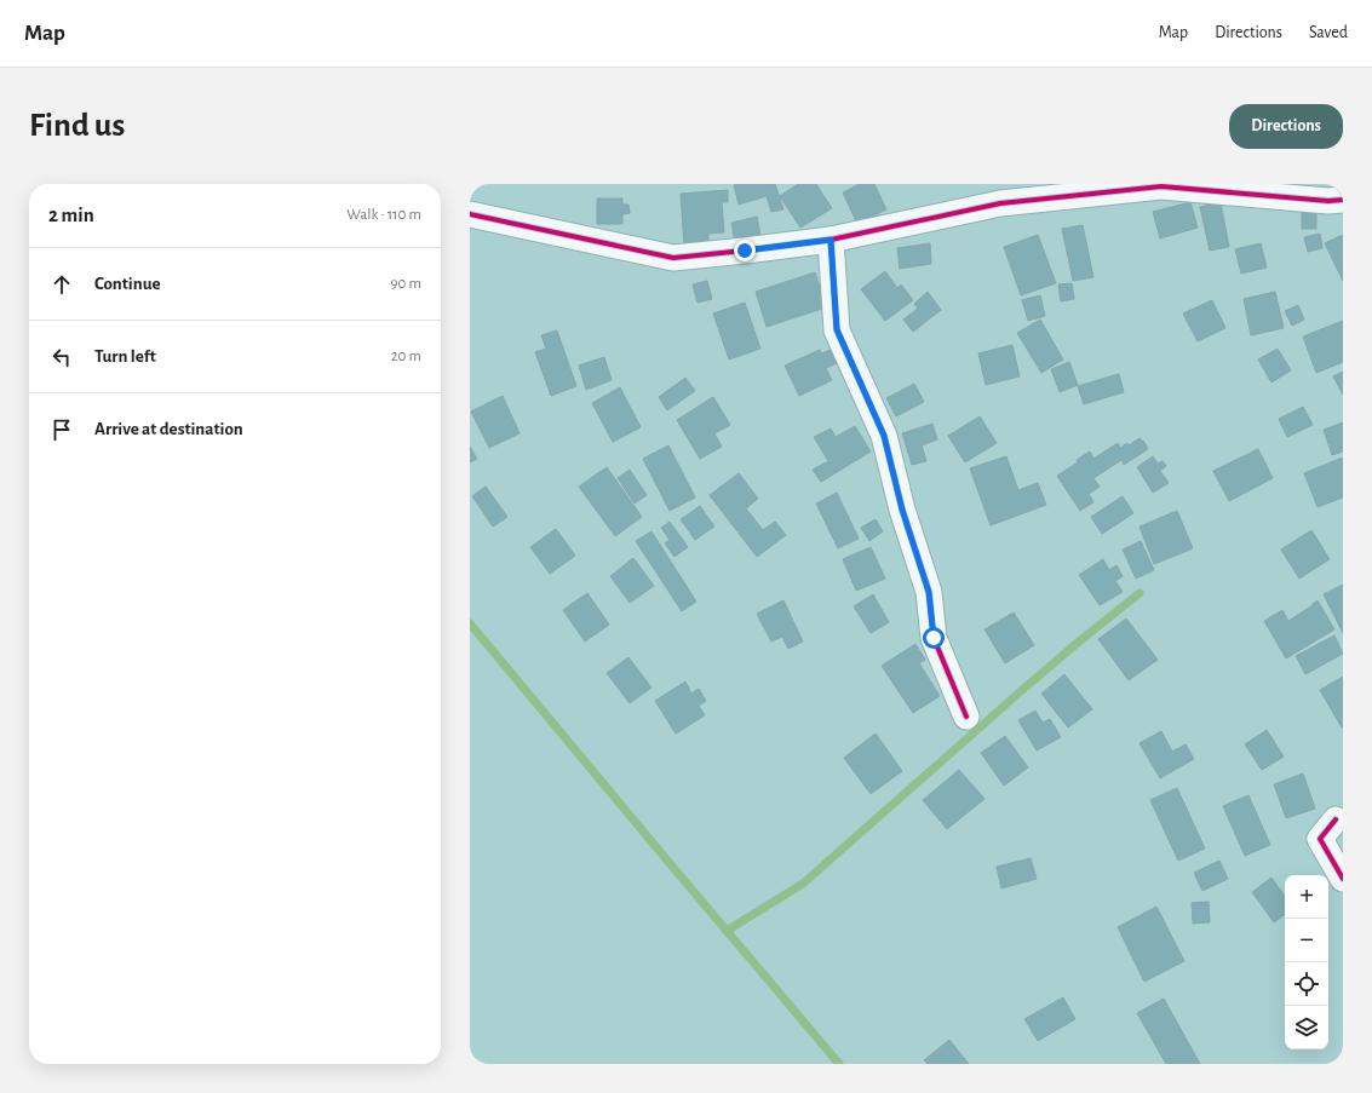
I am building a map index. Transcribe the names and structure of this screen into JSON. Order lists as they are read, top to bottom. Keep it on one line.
{"page":{"header":"Map","nav":["Map","Directions","Saved"],"buttons":"Directions","title":"Find us","heading":["2 min","Walk · 110 m"],"list":[["Continue","90 m"],["Turn left","20 m"],"Arrive at destination"],"map_buttons":["+","−"]}}
